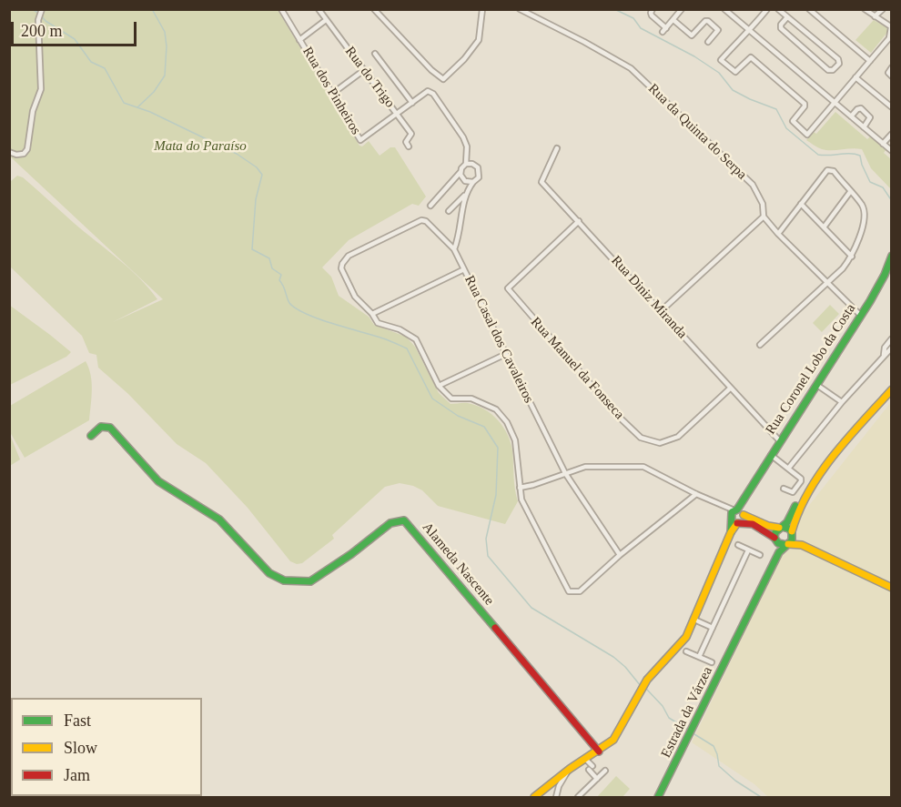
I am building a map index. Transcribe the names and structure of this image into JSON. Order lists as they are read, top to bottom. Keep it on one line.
{"streets":{"street":["Rua do Trigo","Rua dos Pinheiros","Rua da Quinta do Serpa","Rua Diniz Miranda","Rua Casal dos Cavaleiros","Rua Manuel da Fonseca","Rua Coronel Lobo da Costa","Alameda Nascente","Estrada da Várzea"]},"crossings":[["Rua do Trigo","Rua dos Pinheiros"],["Rua da Quinta do Serpa","Rua Coronel Lobo da Costa"],["Rua Diniz Miranda","Rua Manuel da Fonseca"],["Rua Diniz Miranda","Rua Coronel Lobo da Costa"]],"parks":["Mata do Paraíso"],"legend":["Fast","Slow","Jam"],"scale_bar":"200 m"}
